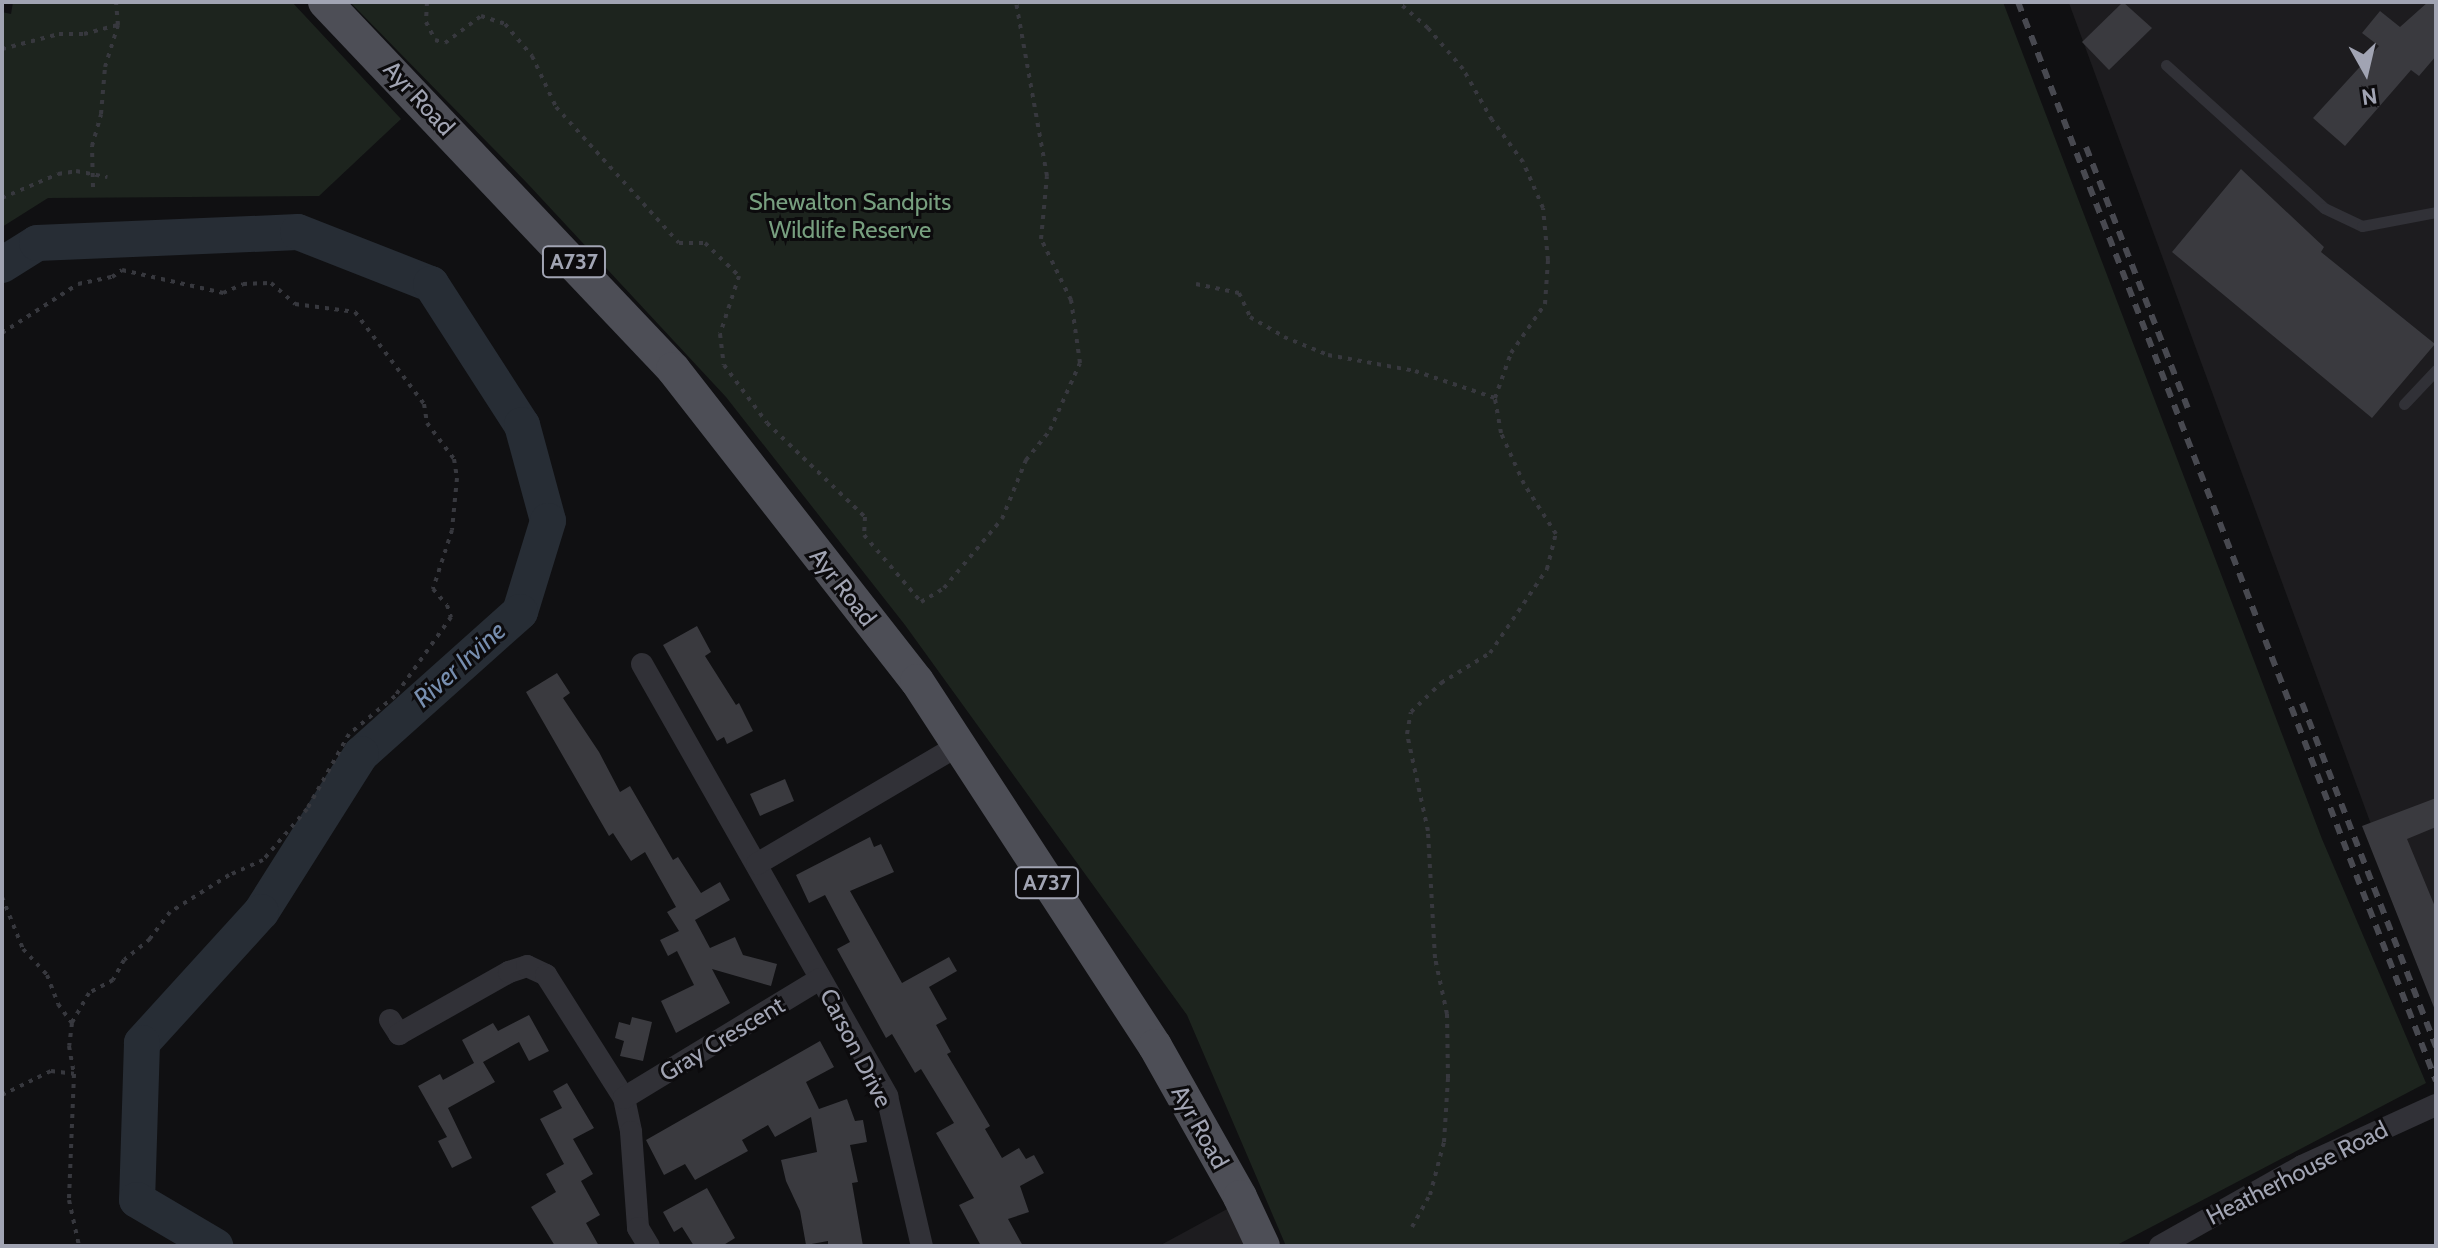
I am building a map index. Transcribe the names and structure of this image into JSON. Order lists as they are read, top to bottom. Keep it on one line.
{"streets":{"main road":["Ayr Road","A737"],"street":["Gray Crescent","Carson Drive","Heatherhouse Road"]},"crossings":[["Gray Crescent","Carson Drive"]],"water":["River Irvine"],"parks":["Shewalton Sandpits Wildlife Reserve"],"north":"bottom"}
